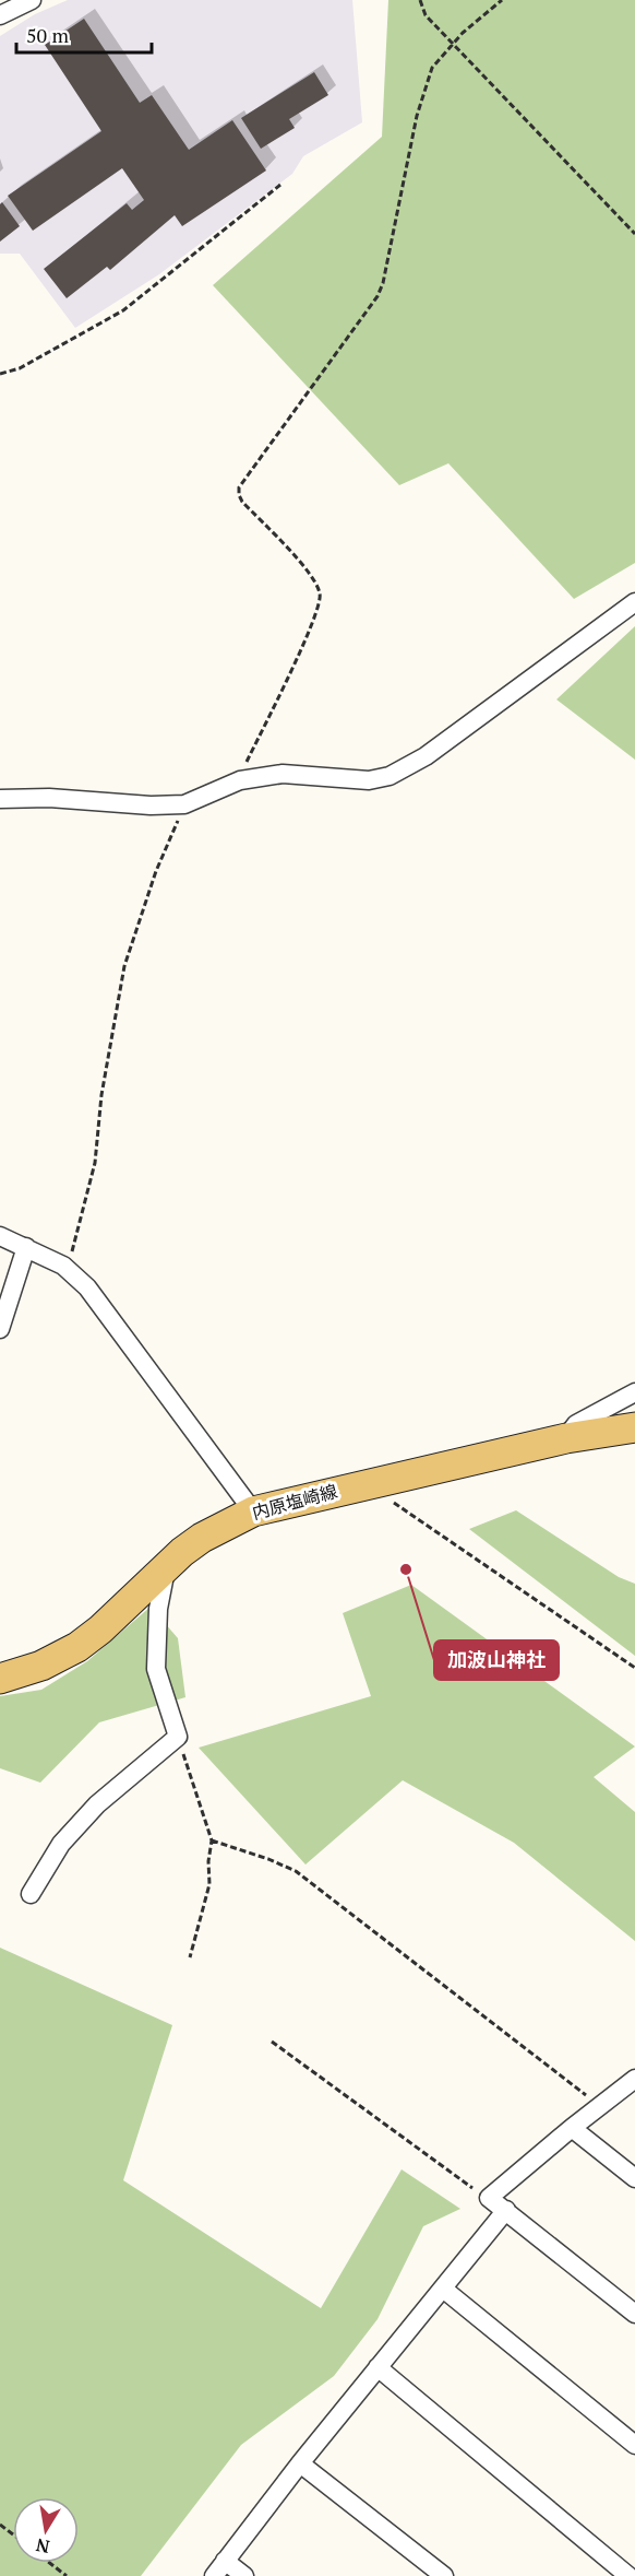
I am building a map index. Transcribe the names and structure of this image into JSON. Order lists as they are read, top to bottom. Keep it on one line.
{"streets":{"main road":["内原塩崎線"]},"places":["加波山神社"],"scale_bar":"50 m","north":"bottom"}
